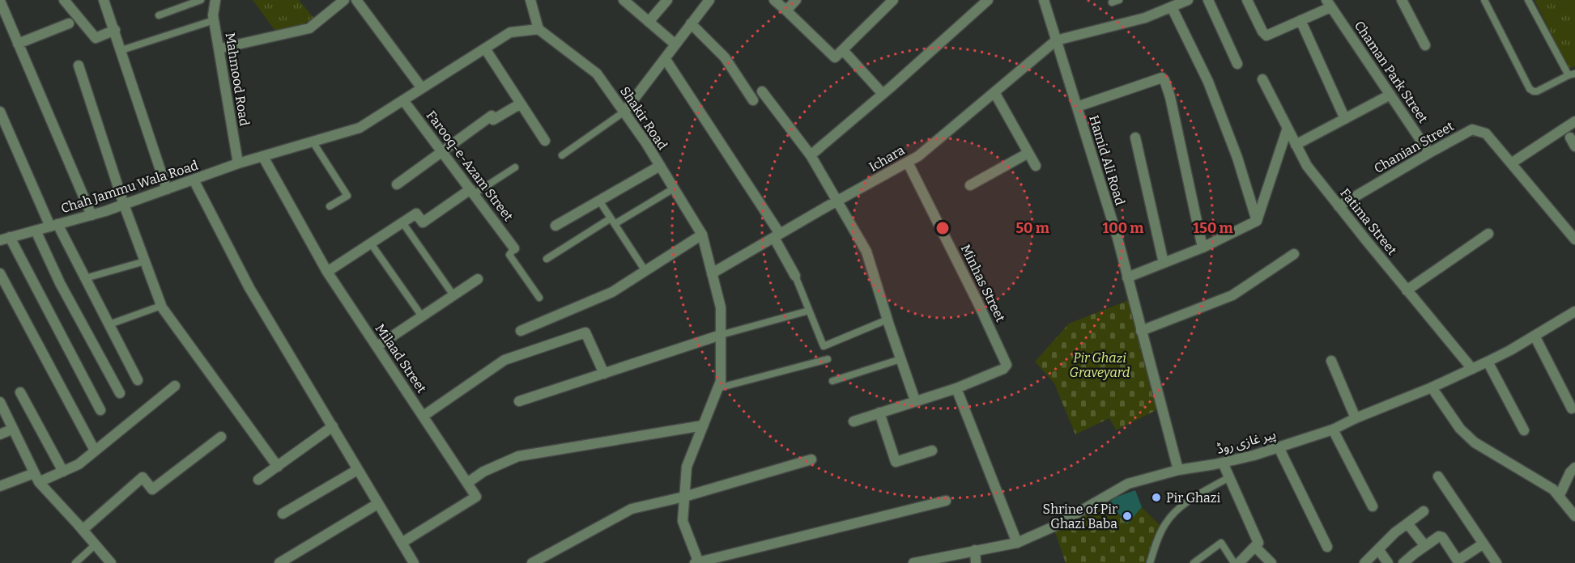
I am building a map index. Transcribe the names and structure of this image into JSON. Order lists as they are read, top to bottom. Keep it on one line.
{"streets":{"street":["Chaman Park Street","Mahmood Road","Shakir Road","Chanian Street","Ichara","Hamid Ali Road","Farooq-e-Azam Street","Chah Jammu Wala Road","Fatima Street","Minhas Street","Milaad Street","پیر غازی روڈ"]},"crossings":[["Chaman Park Street","Chanian Street"],["Mahmood Road","Chah Jammu Wala Road"],["Shakir Road","Ichara"],["Chanian Street","Fatima Street"],["Ichara","Hamid Ali Road"],["Ichara","Minhas Street"],["Hamid Ali Road","پیر غازی روڈ"],["Fatima Street","پیر غازی روڈ"]],"parks":["Pir Ghazi Graveyard"],"places":["Pir Ghazi","Shrine of Pir Ghazi Baba"],"rings":["50 m","100 m","150 m"]}
